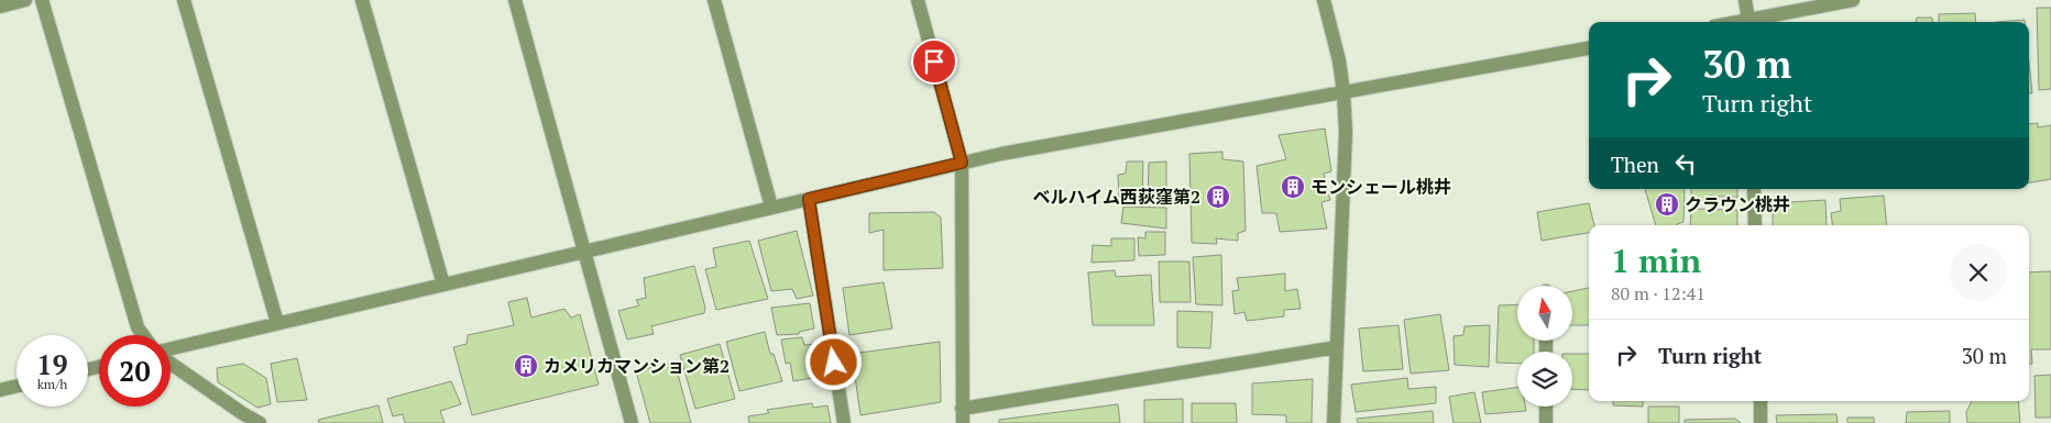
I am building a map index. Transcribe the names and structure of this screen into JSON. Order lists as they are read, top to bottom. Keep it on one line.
{"places":{"building":["モンシェール桃井","ベルハイム西荻窪第2","クラウン桃井","カメリカマンション第2"]},"north":"top","page":{"turn":["30 m","Turn right"],"then":"Then","heading":["1 min","80 m · 12:41"],"list":[{"name":"Turn right","value":"30 m"}],"speed":"19 km/h","limit":"20"}}
